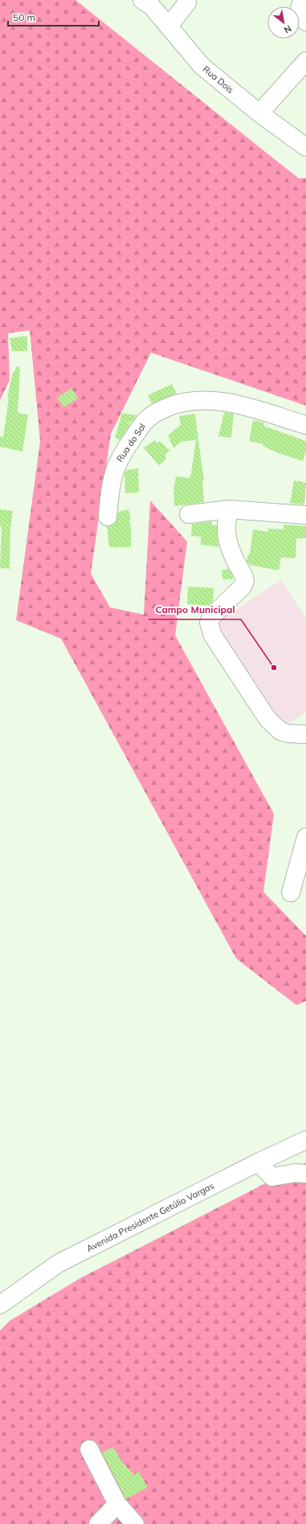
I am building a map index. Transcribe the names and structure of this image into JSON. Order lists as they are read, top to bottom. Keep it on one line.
{"streets":{"street":["Rua Dois","Rua do Sol","Avenida Presidente Getúlio Vargas"]},"places":["Campo Municipal"],"scale_bar":"50 m","north":"bottom right"}
